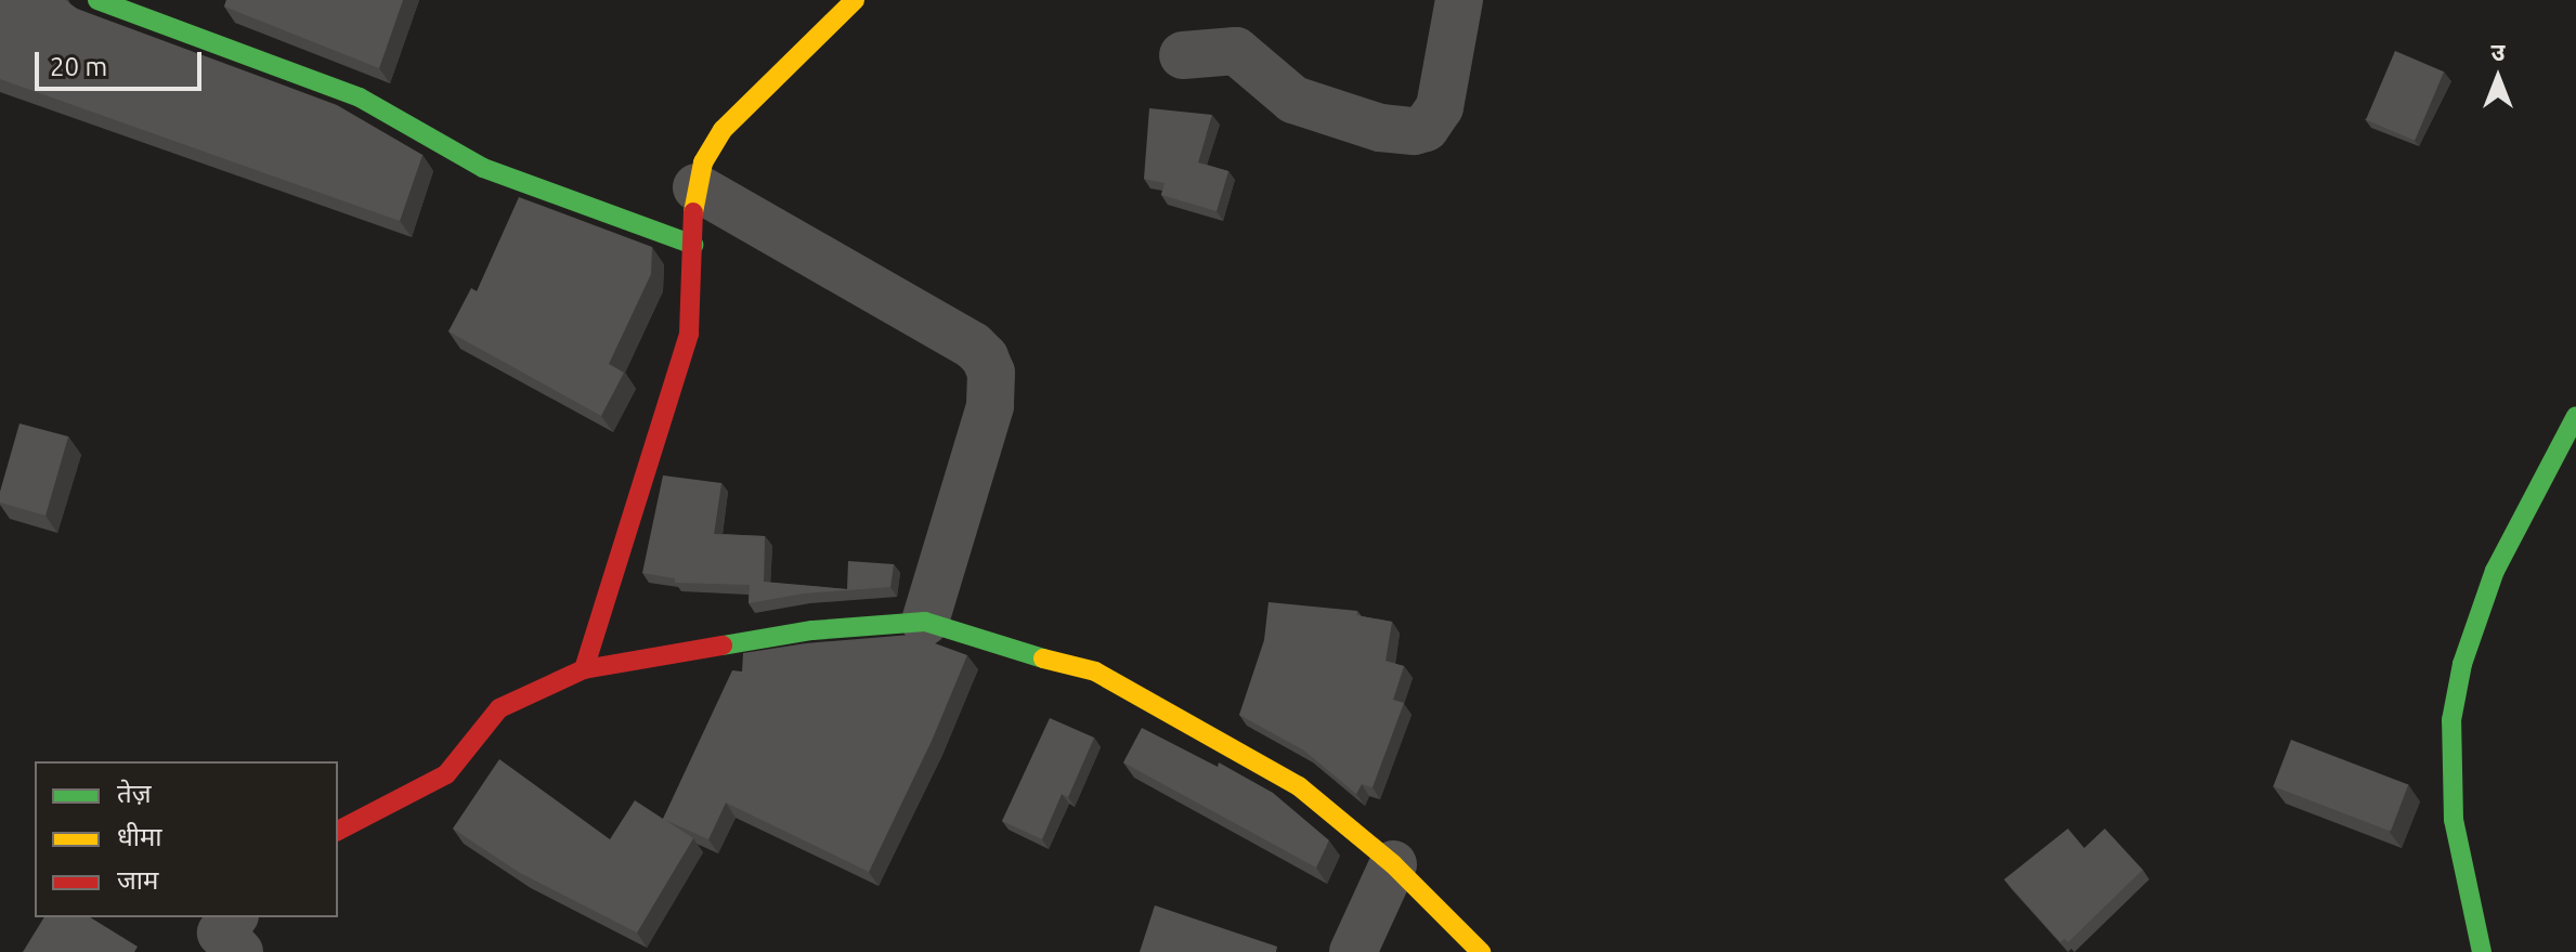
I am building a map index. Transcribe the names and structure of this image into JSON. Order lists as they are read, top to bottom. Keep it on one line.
{"legend":["तेज़","धीमा","जाम"],"scale_bar":"20 m","north":"top"}
